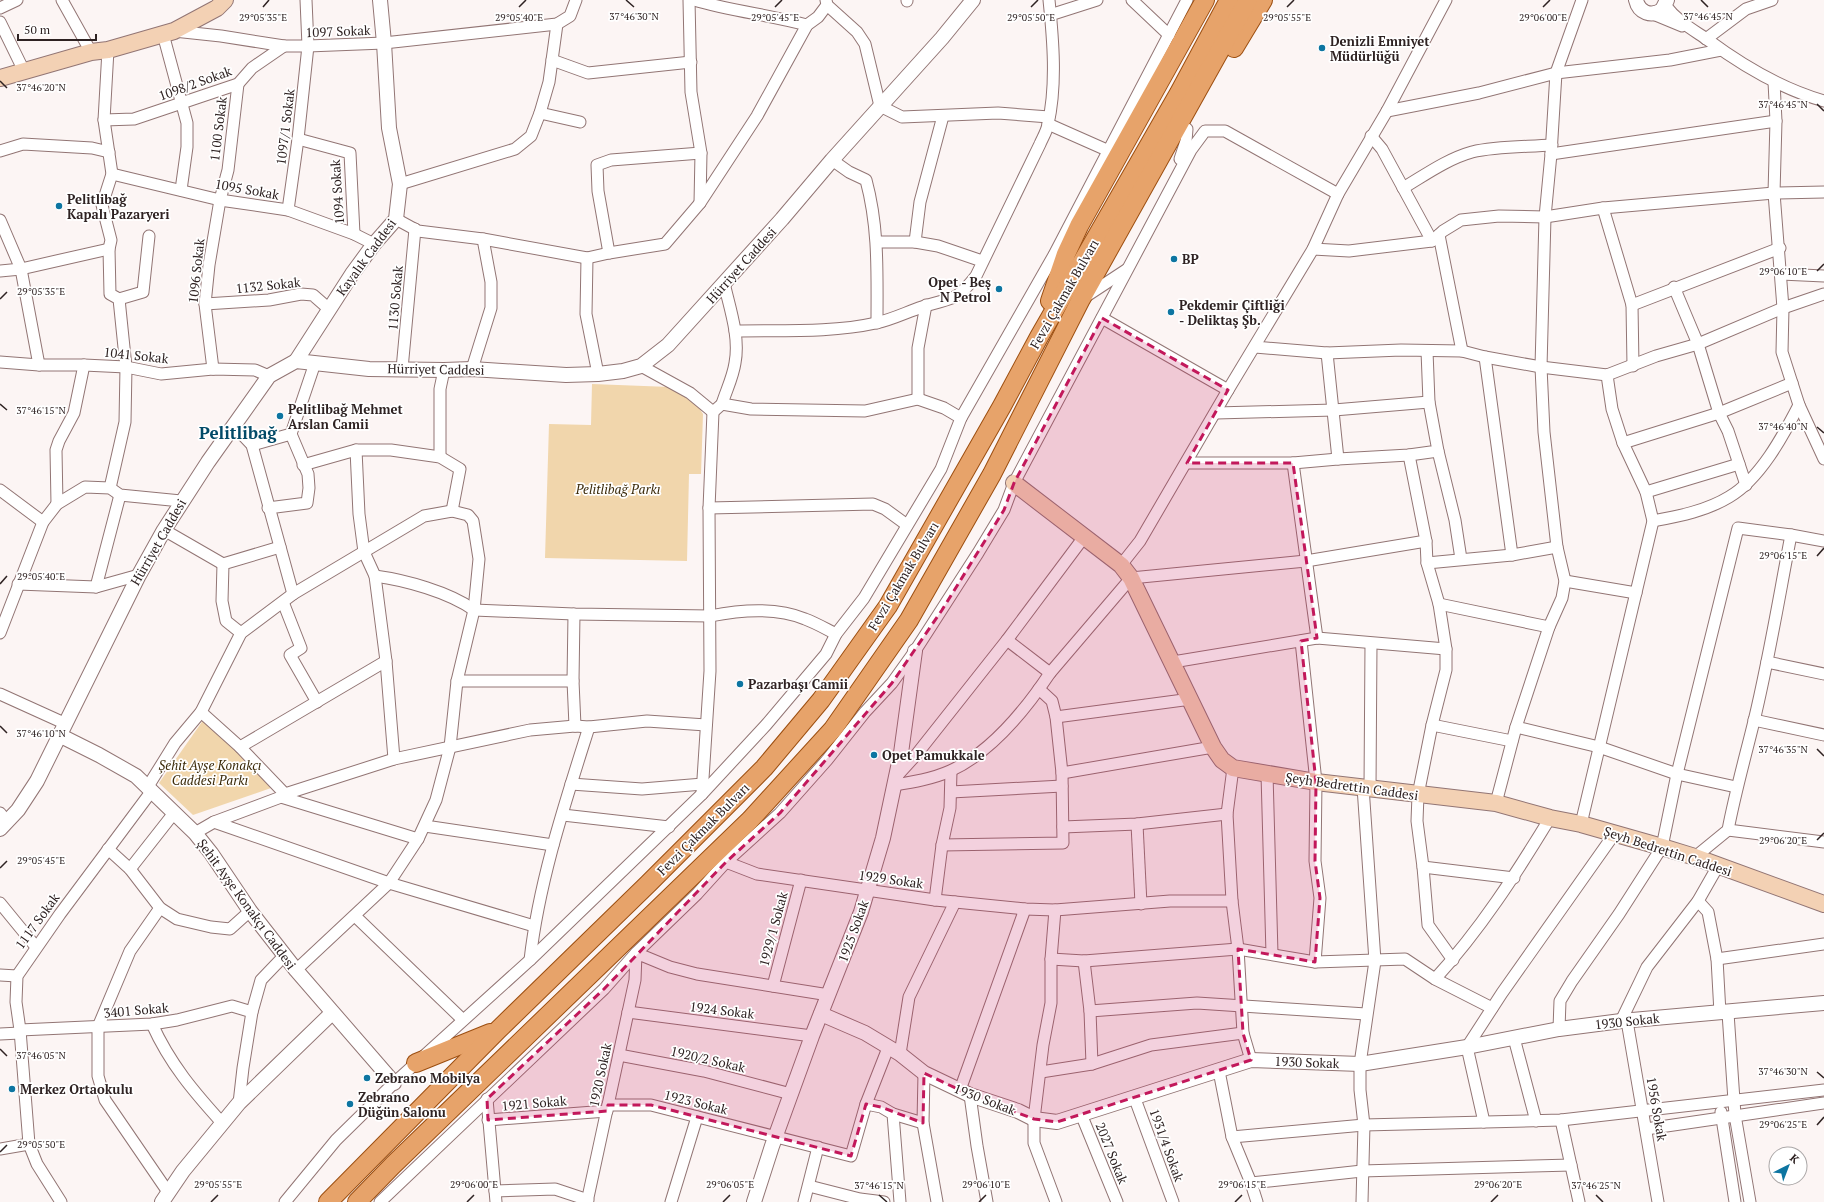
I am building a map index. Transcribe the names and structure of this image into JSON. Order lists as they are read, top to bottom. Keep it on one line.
{"streets":{"main road":["Fevzi Çakmak Bulvarı","Şeyh Bedrettin Caddesi"],"street":["1097 Sokak","1098/2 Sokak","1097/1 Sokak","1100 Sokak","1095 Sokak","1094 Sokak","Kayalık Caddesi","Hürriyet Caddesi","1096 Sokak","1132 Sokak","1130 Sokak","1041 Sokak","1929 Sokak","Şehit Ayşe Konakçı Caddesi","1117 Sokak","1929/1 Sokak","1925 Sokak","3401 Sokak","1924 Sokak","1930 Sokak","1920/2 Sokak","1920 Sokak","1923 Sokak","1921 Sokak","1956 Sokak","1931/4 Sokak","2027 Sokak"]},"crossings":[["1097 Sokak","1098/2 Sokak"],["1097 Sokak","1097/1 Sokak"],["1097 Sokak","Kayalık Caddesi"],["1098/2 Sokak","1100 Sokak"],["1097/1 Sokak","1095 Sokak"],["1097/1 Sokak","1094 Sokak"],["1100 Sokak","1095 Sokak"],["1100 Sokak","1096 Sokak"],["1095 Sokak","1094 Sokak"],["1095 Sokak","Kayalık Caddesi"],["1095 Sokak","1096 Sokak"],["Kayalık Caddesi","Hürriyet Caddesi"],["Kayalık Caddesi","1132 Sokak"],["Hürriyet Caddesi","1130 Sokak"],["Hürriyet Caddesi","1041 Sokak"],["Hürriyet Caddesi","Şehit Ayşe Konakçı Caddesi"],["1096 Sokak","1132 Sokak"],["1096 Sokak","1041 Sokak"],["1929 Sokak","1929/1 Sokak"],["1929 Sokak","1925 Sokak"],["Şehit Ayşe Konakçı Caddesi","1117 Sokak"],["1925 Sokak","1924 Sokak"],["1925 Sokak","1930 Sokak"],["1925 Sokak","1920/2 Sokak"],["1925 Sokak","1923 Sokak"],["1924 Sokak","1920 Sokak"],["1930 Sokak","1956 Sokak"],["1930 Sokak","1931/4 Sokak"],["1930 Sokak","2027 Sokak"],["1920/2 Sokak","1920 Sokak"],["1920 Sokak","1923 Sokak"],["1920 Sokak","1921 Sokak"],["1923 Sokak","1921 Sokak"]],"districts":["Pelitlibağ"],"parks":["Pelitlibağ Parkı","Şehit Ayşe Konakçı Caddesi Parkı"],"places":["Denizli Emniyet Müdürlüğü","Pelitlibağ Kapalı Pazaryeri","BP","Opet - Beş N Petrol","Pekdemir Çiftliği - Deliktaş Şb.","Pelitlibağ Mehmet Arslan Camii","Pazarbaşı Camii","Opet Pamukkale","Zebrano Mobilya","Merkez Ortaokulu","Zebrano Düğün Salonu"],"scale_bar":"50 m","north":"top right","coordinates":["37°46'45\"N","37°46'30\"N","29°05'35\"E","29°05'40\"E","29°05'50\"E","29°05'55\"E","29°06'00\"E","29°05'45\"E","37°46'20\"N","29°06'10\"E","37°46'15\"N","37°46'40\"N","29°06'15\"E","37°46'10\"N","37°46'35\"N","29°06'20\"E","37°46'05\"N","29°06'25\"E","29°06'05\"E","37°46'25\"N"]}
